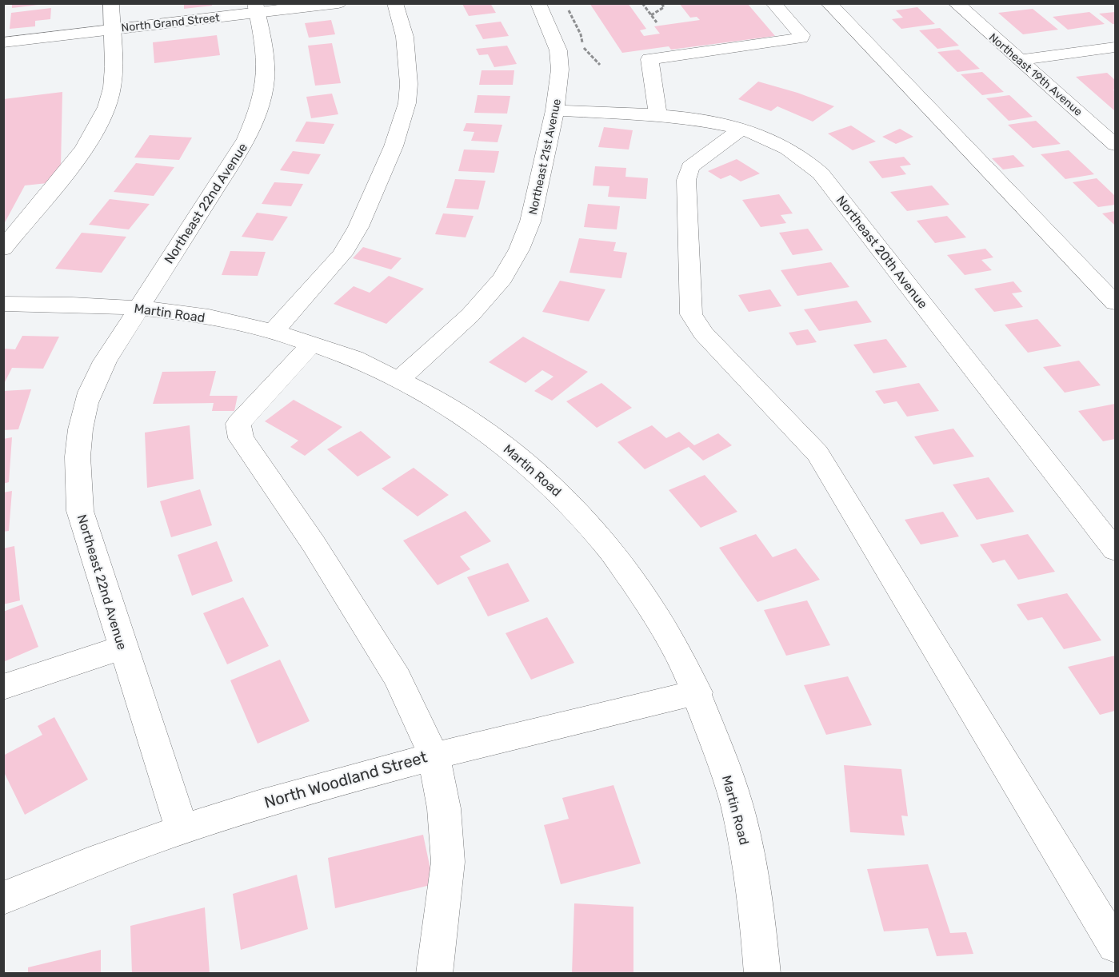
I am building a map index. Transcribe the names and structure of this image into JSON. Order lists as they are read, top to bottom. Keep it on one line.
{"streets":{"street":["North Grand Street","Northeast 19th Avenue","Northeast 21st Avenue","Northeast 22nd Avenue","Northeast 20th Avenue","Martin Road","North Woodland Street"]},"crossings":[["North Grand Street","Northeast 22nd Avenue"],["Northeast 21st Avenue","Northeast 20th Avenue"],["Northeast 21st Avenue","Martin Road"],["Northeast 22nd Avenue","Martin Road"],["Northeast 22nd Avenue","North Woodland Street"],["Martin Road","North Woodland Street"]]}
